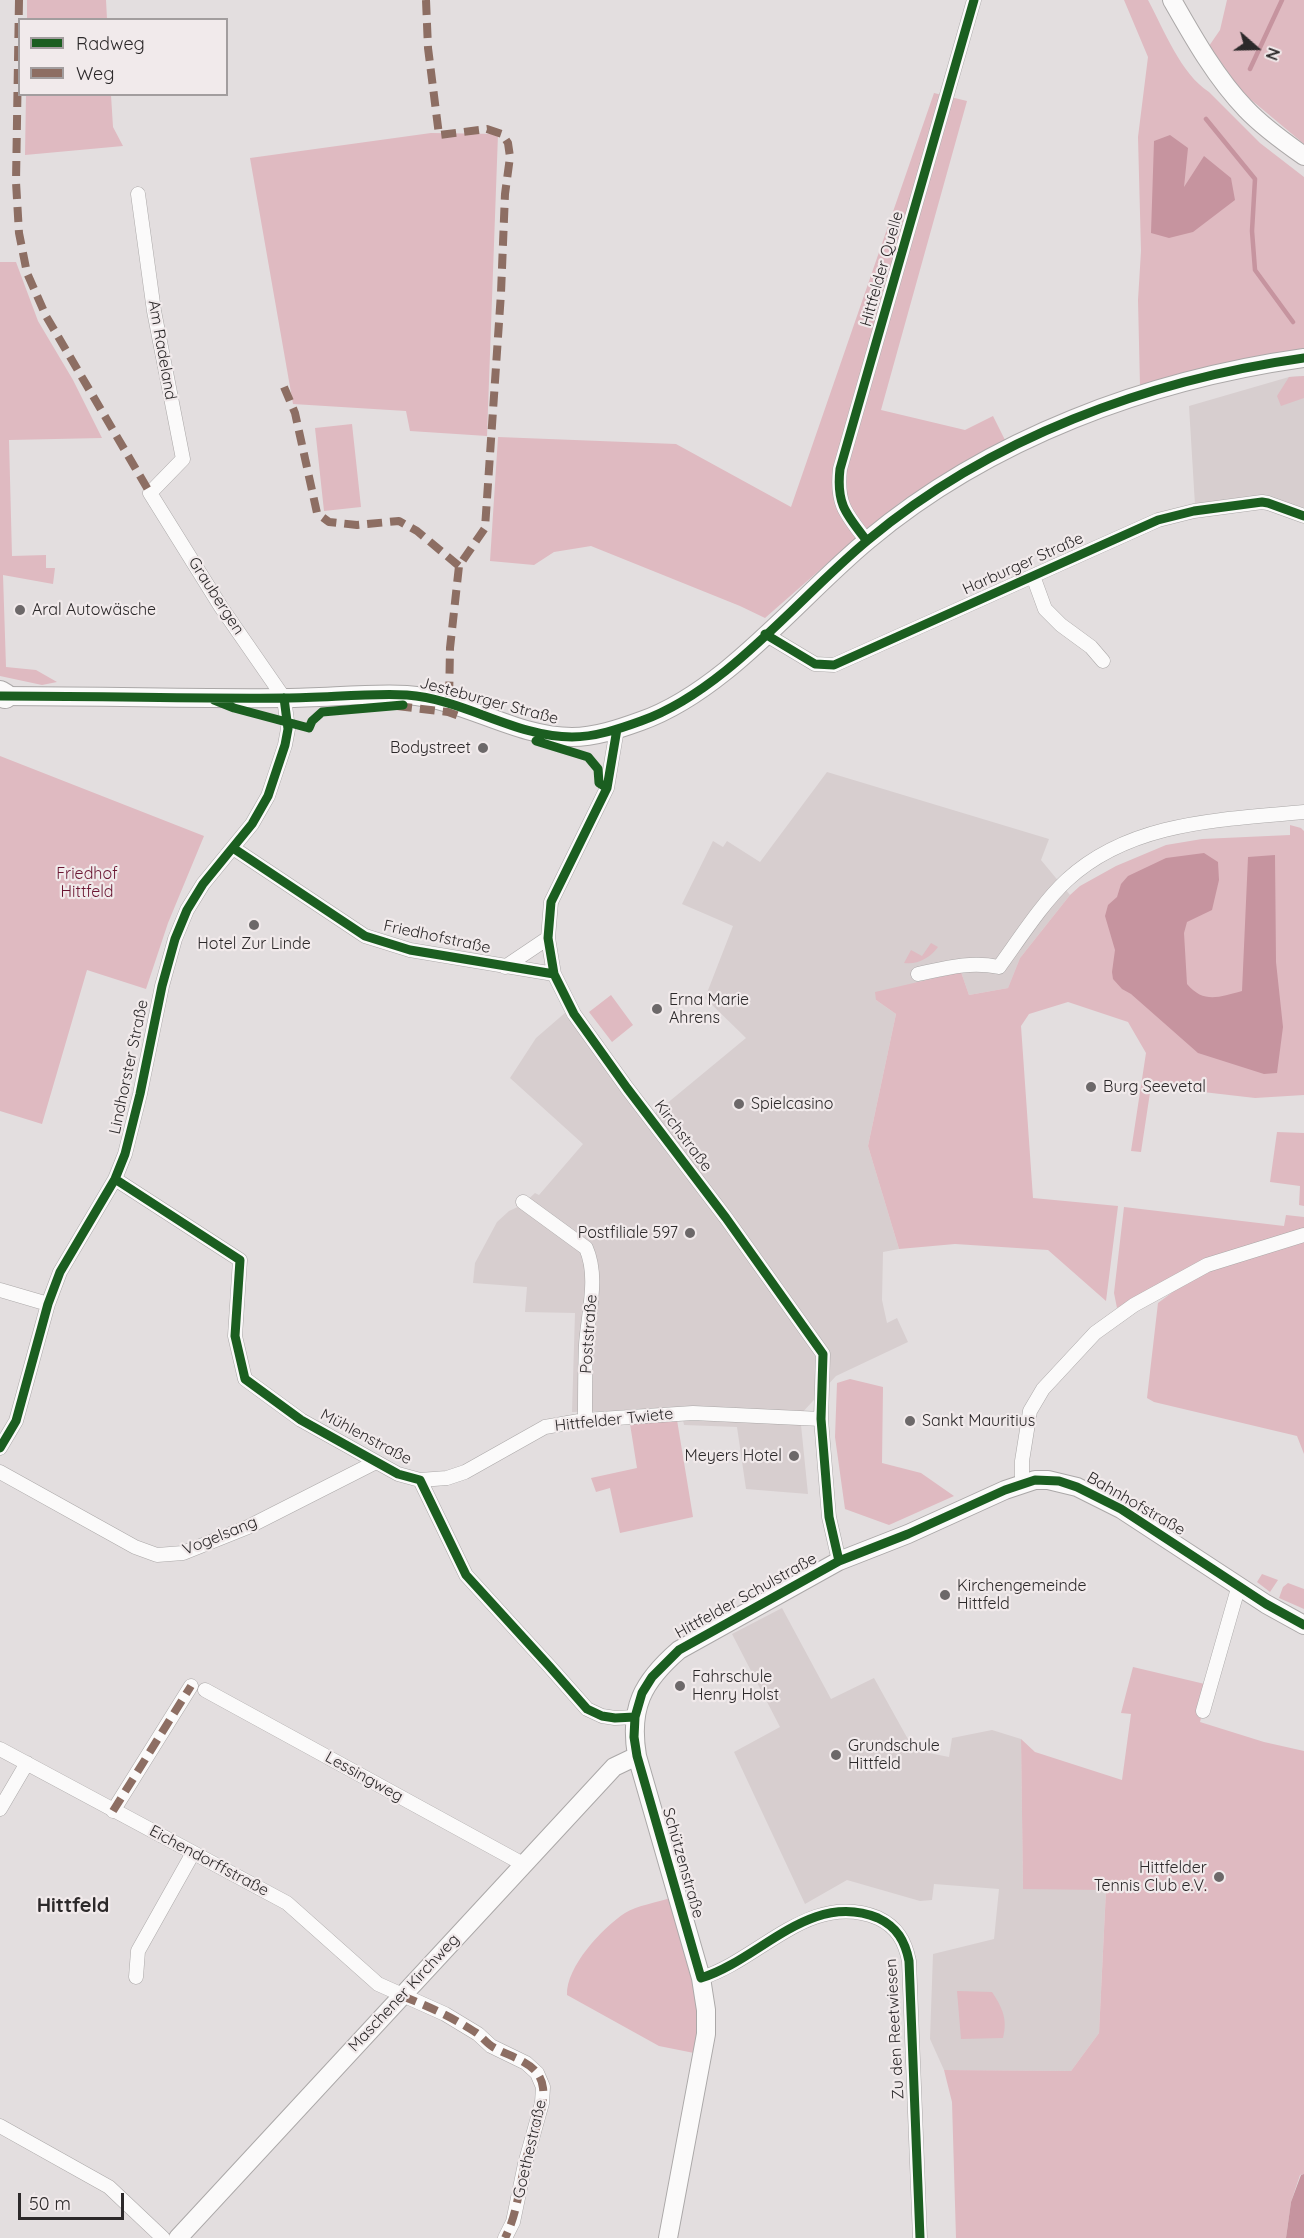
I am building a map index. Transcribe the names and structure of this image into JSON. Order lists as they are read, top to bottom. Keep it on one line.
{"streets":{"street":["Hittfelder Quelle","Am Radeland","Harburger Straße","Graubergen","Jesteburger Straße","Friedhofstraße","Lindhorster Straße","Kirchstraße","Poststraße","Hittfelder Twiete","Mühlenstraße","Bahnhofstraße","Vogelsang","Hittfelder Schulstraße","Lessingweg","Eichendorffstraße","Schützenstraße","Maschener Kirchweg","Zu den Reetwiesen","Goethestraße"]},"crossings":[["Hittfelder Quelle","Jesteburger Straße"],["Am Radeland","Graubergen"],["Harburger Straße","Jesteburger Straße"],["Graubergen","Jesteburger Straße"],["Graubergen","Lindhorster Straße"],["Jesteburger Straße","Lindhorster Straße"],["Jesteburger Straße","Kirchstraße"],["Friedhofstraße","Lindhorster Straße"],["Friedhofstraße","Kirchstraße"],["Lindhorster Straße","Mühlenstraße"],["Kirchstraße","Hittfelder Twiete"],["Kirchstraße","Bahnhofstraße"],["Kirchstraße","Hittfelder Schulstraße"],["Poststraße","Hittfelder Twiete"],["Hittfelder Twiete","Mühlenstraße"],["Mühlenstraße","Vogelsang"],["Mühlenstraße","Hittfelder Schulstraße"],["Bahnhofstraße","Hittfelder Schulstraße"],["Hittfelder Schulstraße","Schützenstraße"],["Hittfelder Schulstraße","Maschener Kirchweg"],["Lessingweg","Maschener Kirchweg"],["Eichendorffstraße","Maschener Kirchweg"],["Eichendorffstraße","Goethestraße"],["Schützenstraße","Maschener Kirchweg"],["Schützenstraße","Zu den Reetwiesen"],["Maschener Kirchweg","Goethestraße"]],"districts":["Hittfeld"],"parks":["Friedhof Hittfeld"],"places":["Aral Autowäsche","Bodystreet","Hotel Zur Linde","Erna Marie Ahrens","Burg Seevetal","Spielcasino","Postfiliale 597","Sankt Mauritius","Meyers Hotel","Kirchengemeinde Hittfeld","Fahrschule Henry Holst","Grundschule Hittfeld","Hittfelder Tennis Club e.V."],"legend":["Radweg","Weg"],"scale_bar":"50 m","north":"right"}
